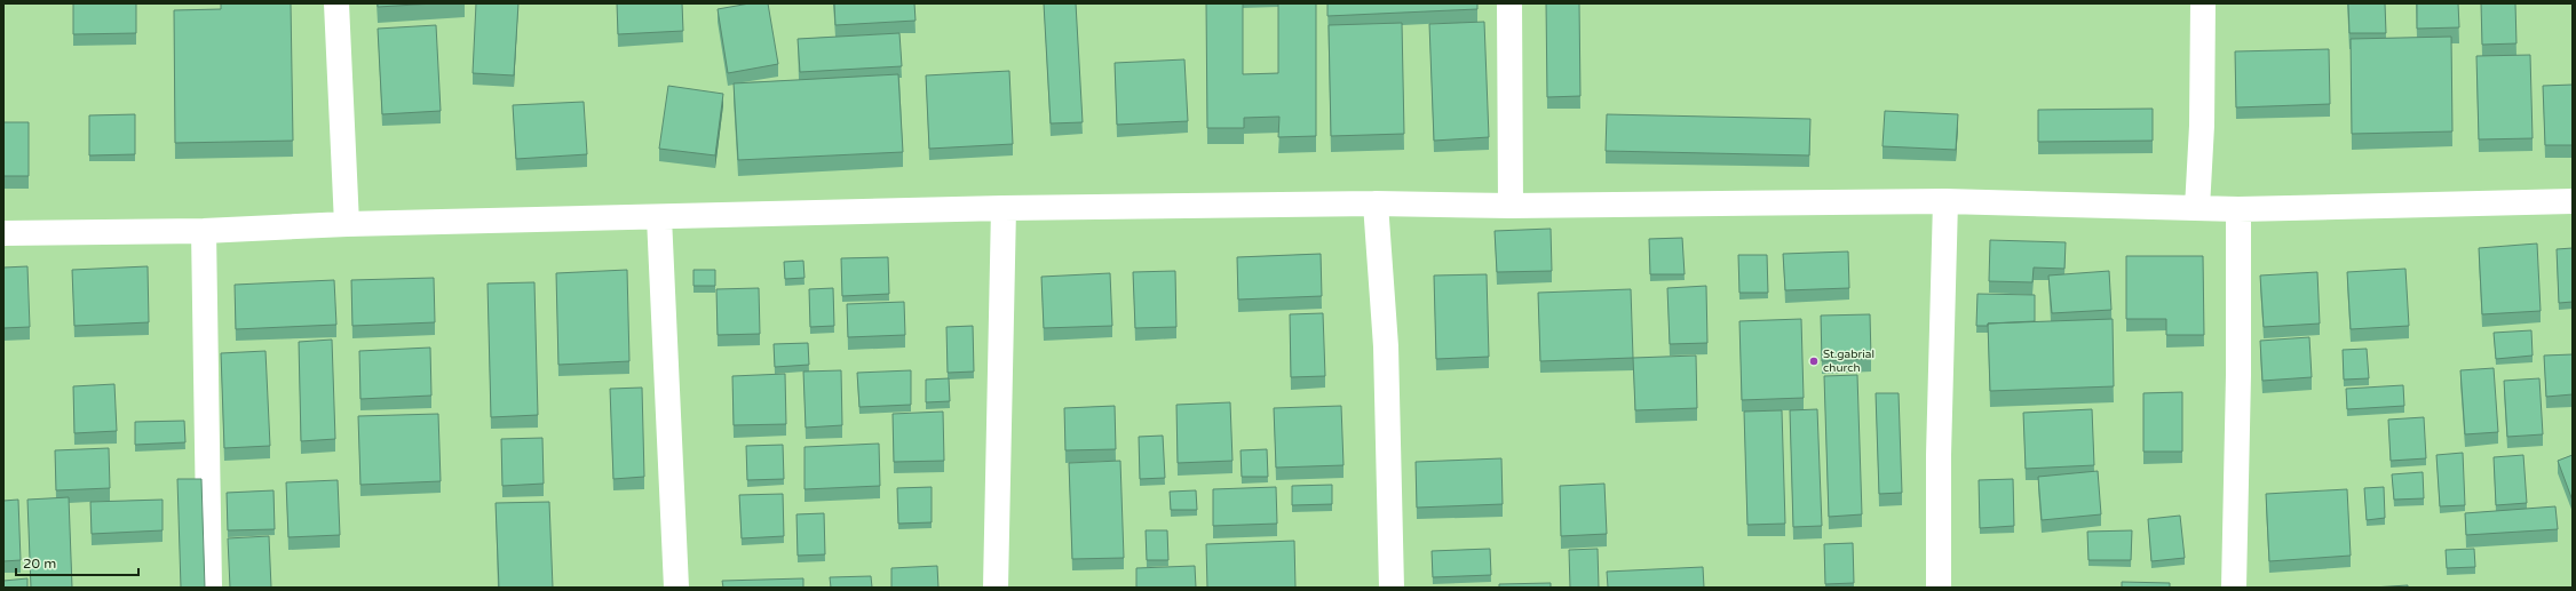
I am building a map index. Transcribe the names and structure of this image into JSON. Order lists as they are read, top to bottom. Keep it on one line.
{"places":["St.gabrial church"],"scale_bar":"20 m"}
